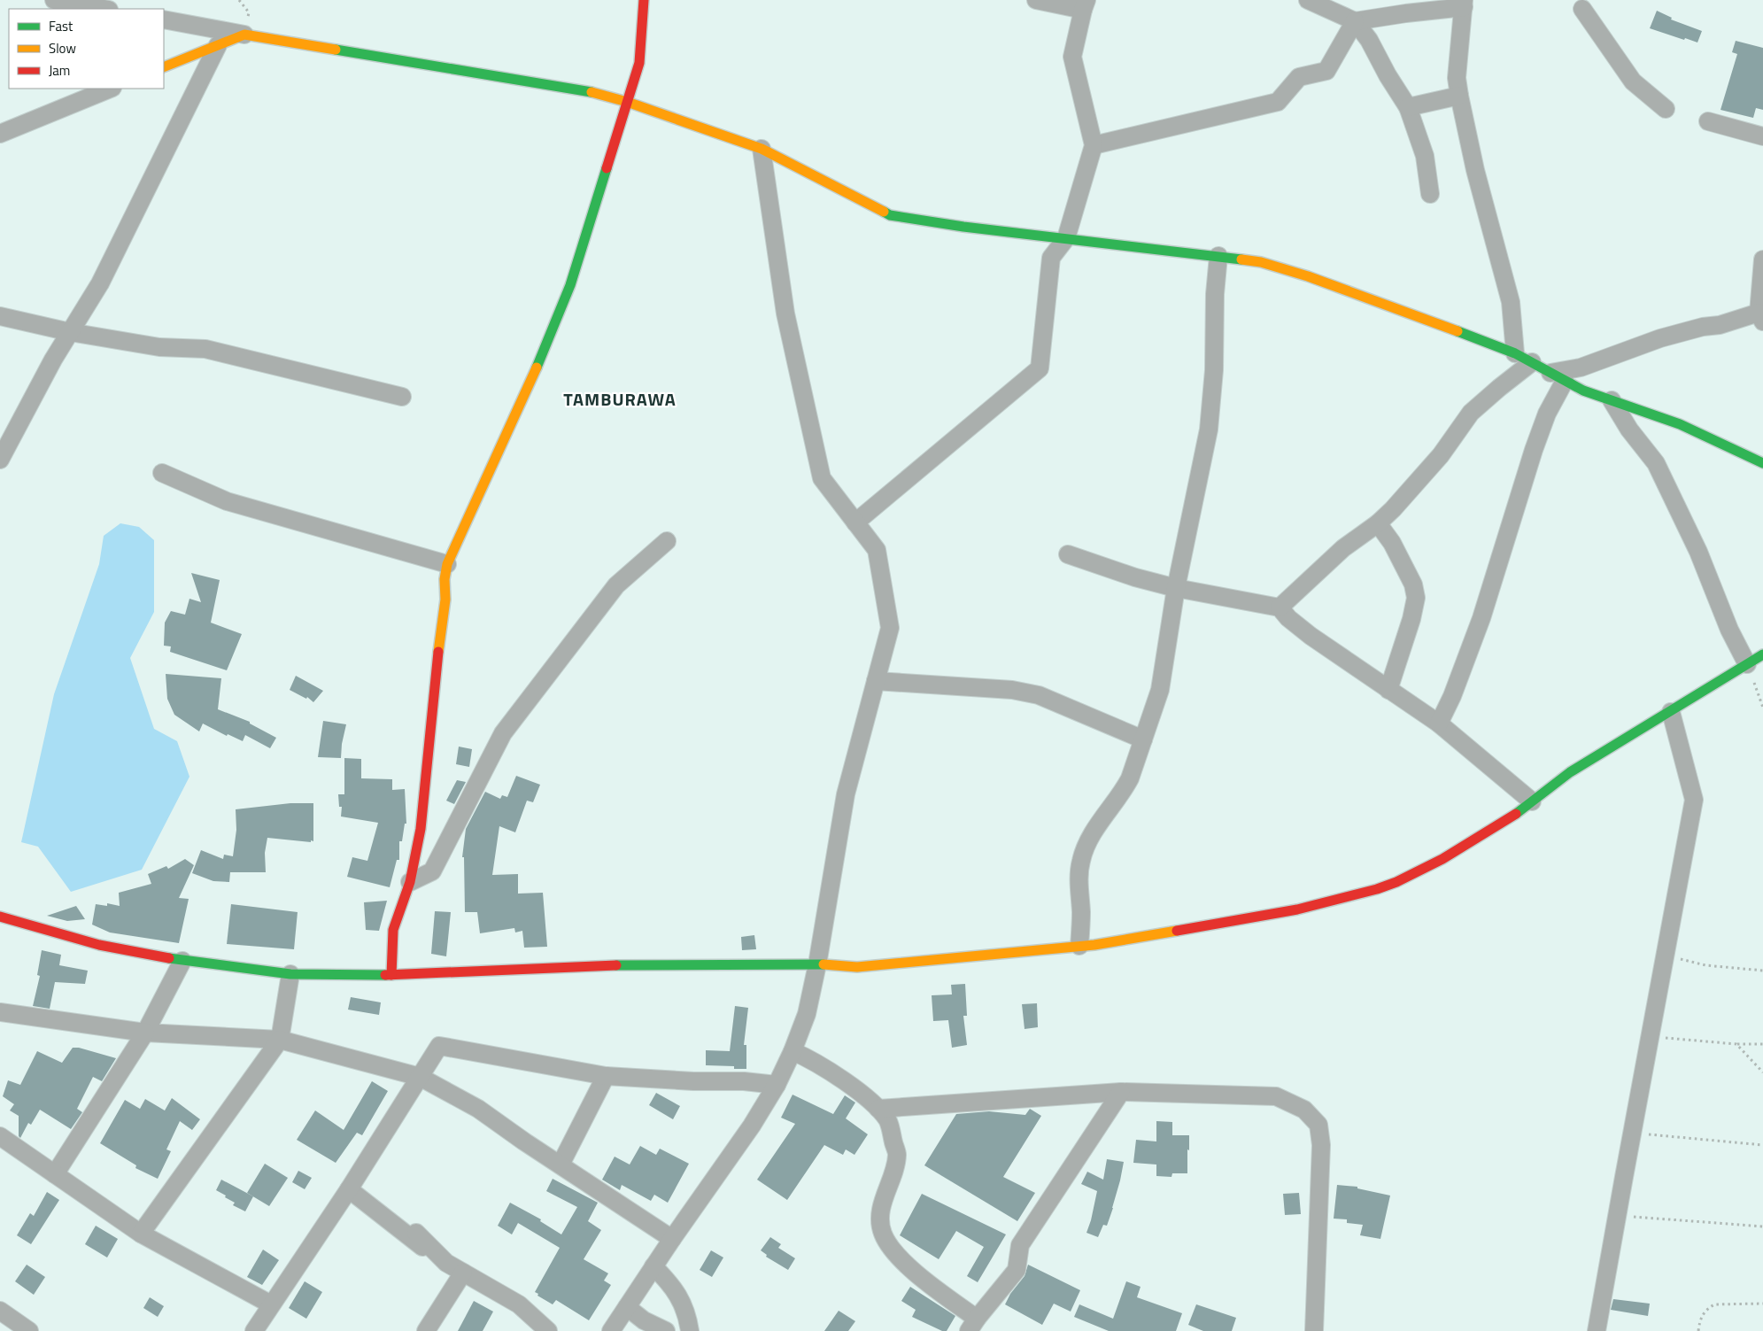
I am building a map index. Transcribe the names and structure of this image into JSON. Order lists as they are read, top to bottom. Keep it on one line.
{"districts":["TAMBURAWA"],"legend":["Fast","Slow","Jam"]}
